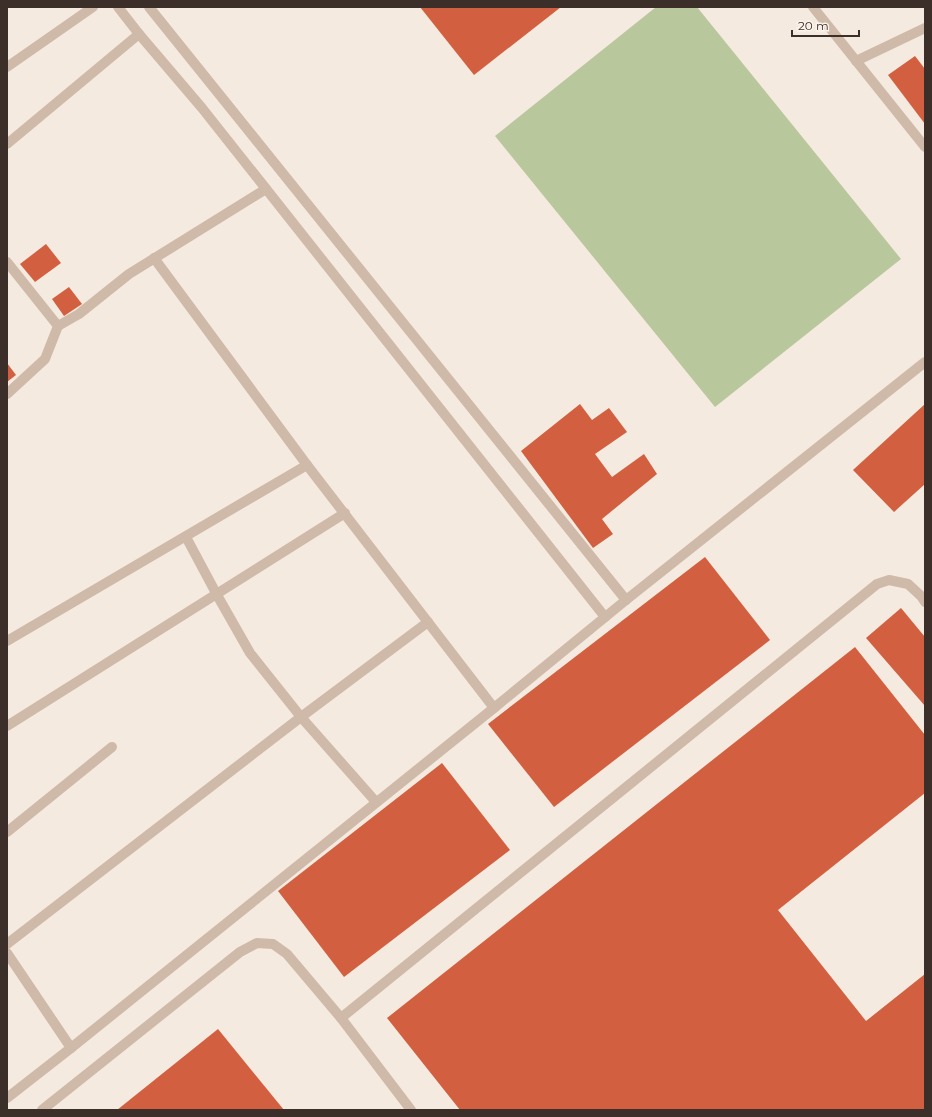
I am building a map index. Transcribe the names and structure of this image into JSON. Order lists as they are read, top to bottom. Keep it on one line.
{"scale_bar":"20 m"}
